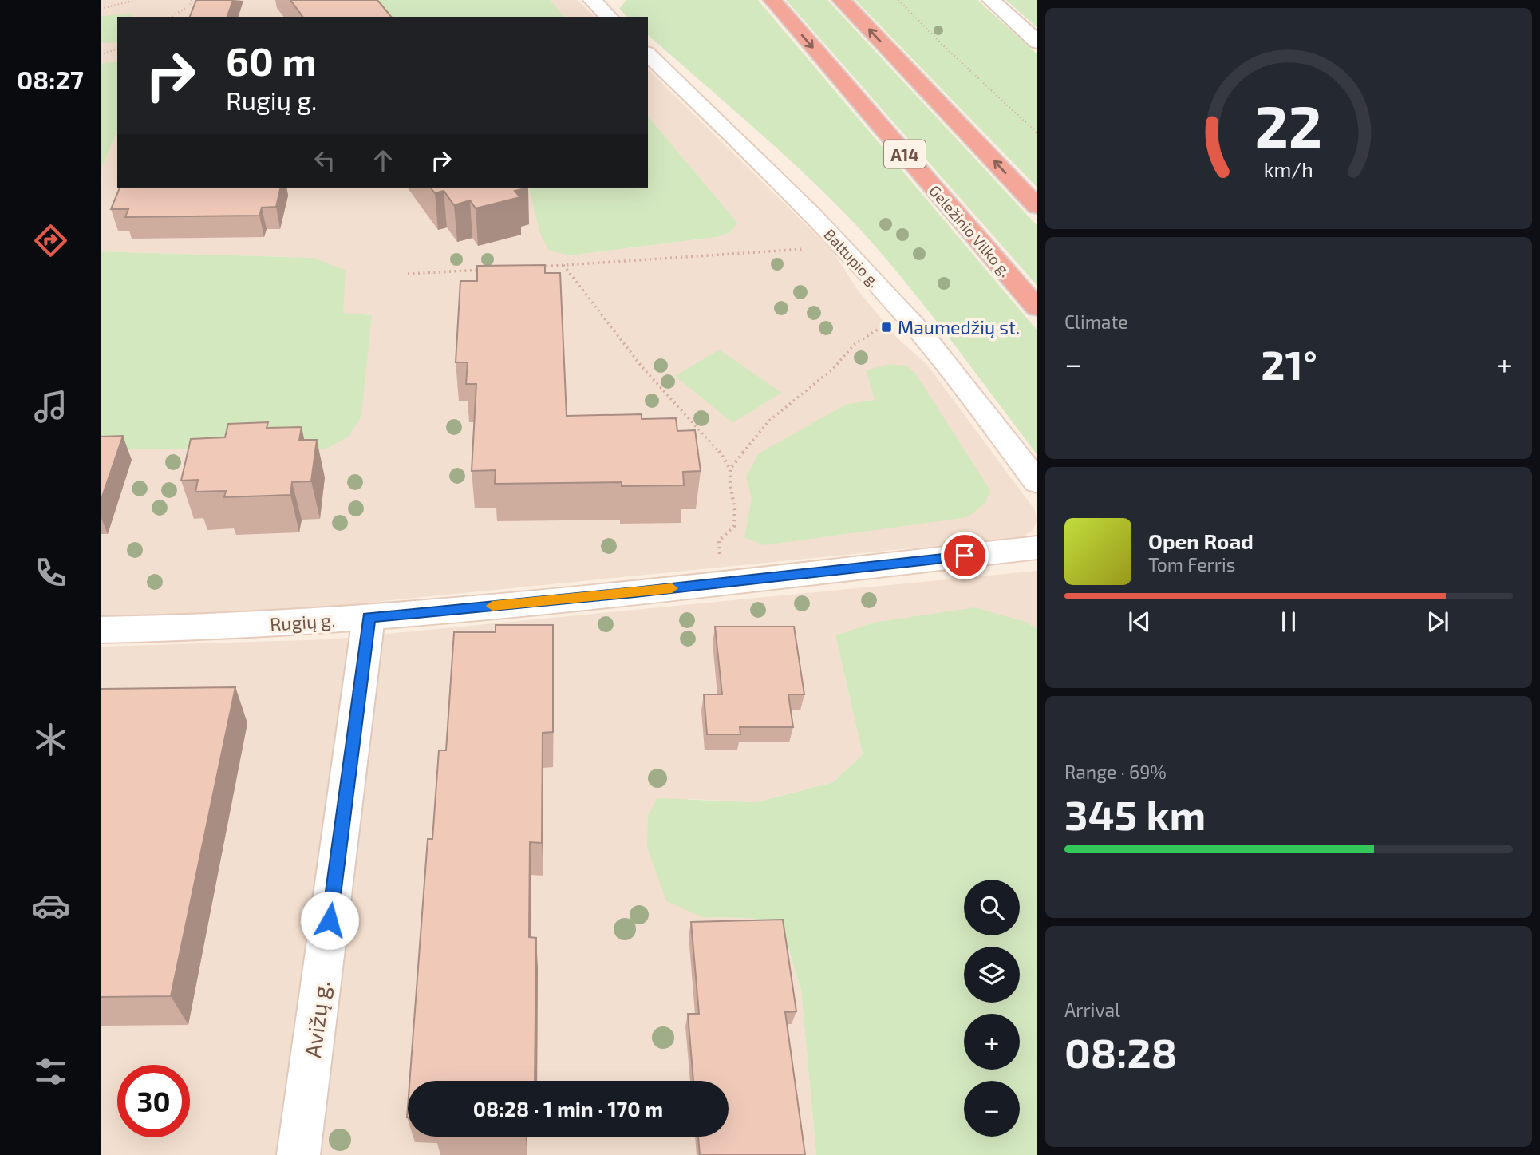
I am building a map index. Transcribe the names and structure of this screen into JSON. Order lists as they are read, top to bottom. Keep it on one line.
{"streets":{"highway":["A14","Geležinio Vilko g."],"street":["Baltupio g.","Rugių g.","Avižų g."]},"crossings":[["Rugių g.","Avižų g."]],"places":{"transit":["Maumedžių st."]},"page":{"tabs":"08:27","turn":["60 m","Rugių g."],"tile":["Climate",["Range · 69%","345 km"],["Arrival","08:28"]],"heat":["−","21°","+"],"song":["Open Road","Tom Ferris"],"map_buttons":["+","−"],"limit":"30","trip":"08:28 · 1 min · 170 m","gauge":["22","km/h"]}}
